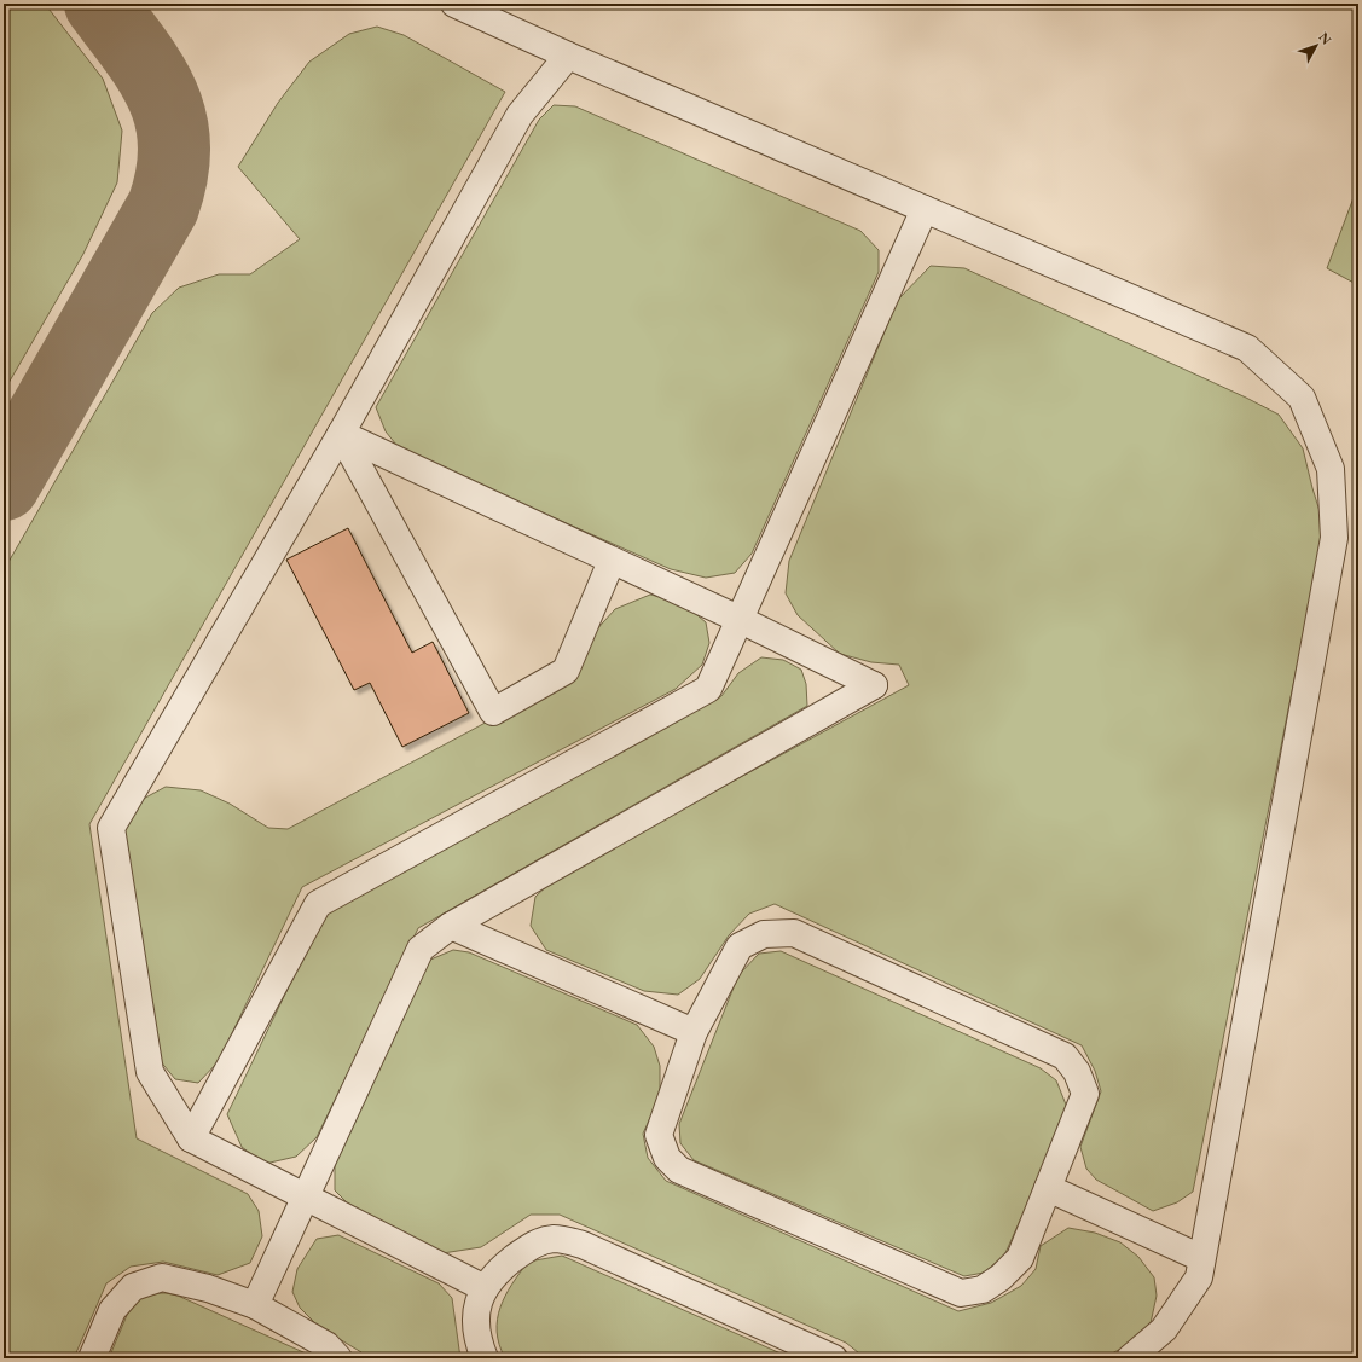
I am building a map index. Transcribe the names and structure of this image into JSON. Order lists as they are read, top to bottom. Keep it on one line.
{"north":"top right"}
